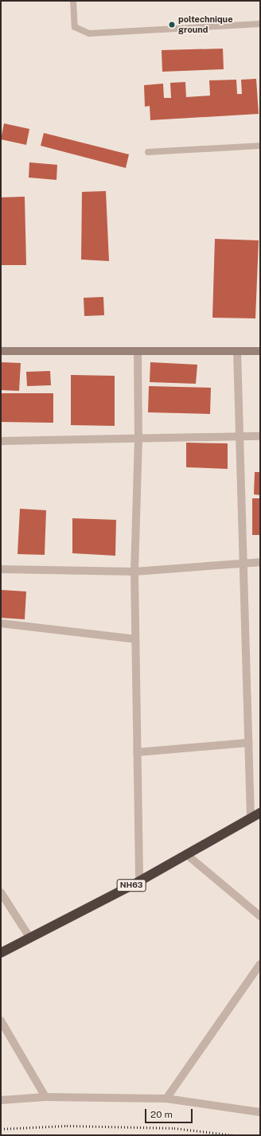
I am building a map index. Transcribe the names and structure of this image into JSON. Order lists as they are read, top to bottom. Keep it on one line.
{"streets":{"highway":["NH63"]},"places":["poltechnique ground"],"scale_bar":"20 m"}
